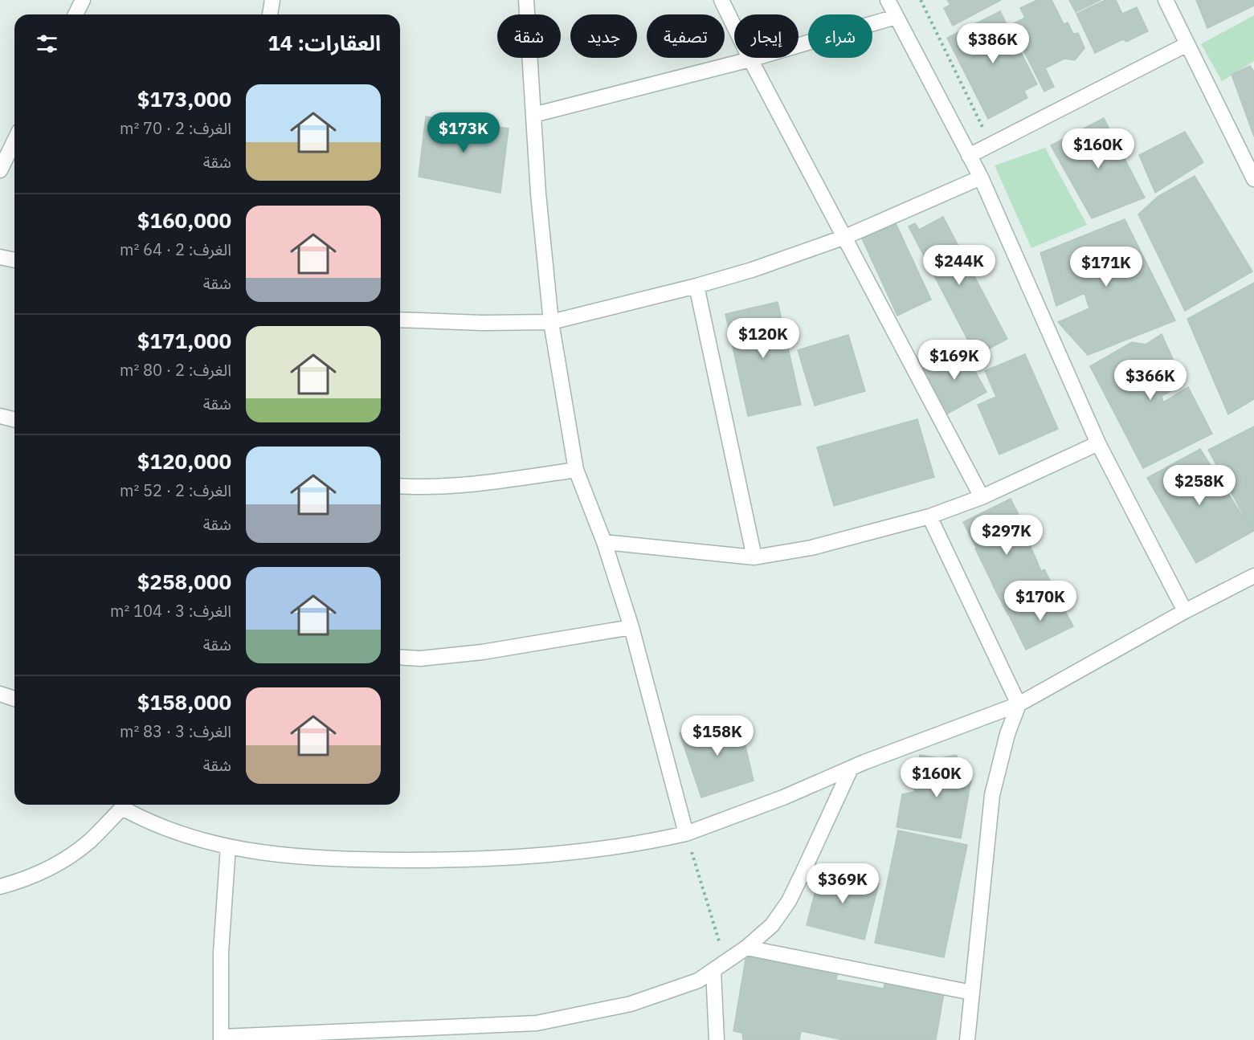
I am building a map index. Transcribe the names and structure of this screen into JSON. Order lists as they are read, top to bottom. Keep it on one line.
{"page":{"chip":["شراء","إيجار","تصفية","جديد","شقة"],"heading":"العقارات: 14","price":["$386K","$173K","$160K","$244K","$171K","$120K","$169K","$366K","$258K","$297K","$170K","$158K","$160K","$369K"],"list":[{"name":"$173,000","note":"الغرف: 2 · 70 m² · شقة"},{"name":"$160,000","note":"الغرف: 2 · 64 m² · شقة"},{"name":"$171,000","note":"الغرف: 2 · 80 m² · شقة"},{"name":"$120,000","note":"الغرف: 2 · 52 m² · شقة"},{"name":"$258,000","note":"الغرف: 3 · 104 m² · شقة"},{"name":"$158,000","note":"الغرف: 3 · 83 m² · شقة"}]}}
